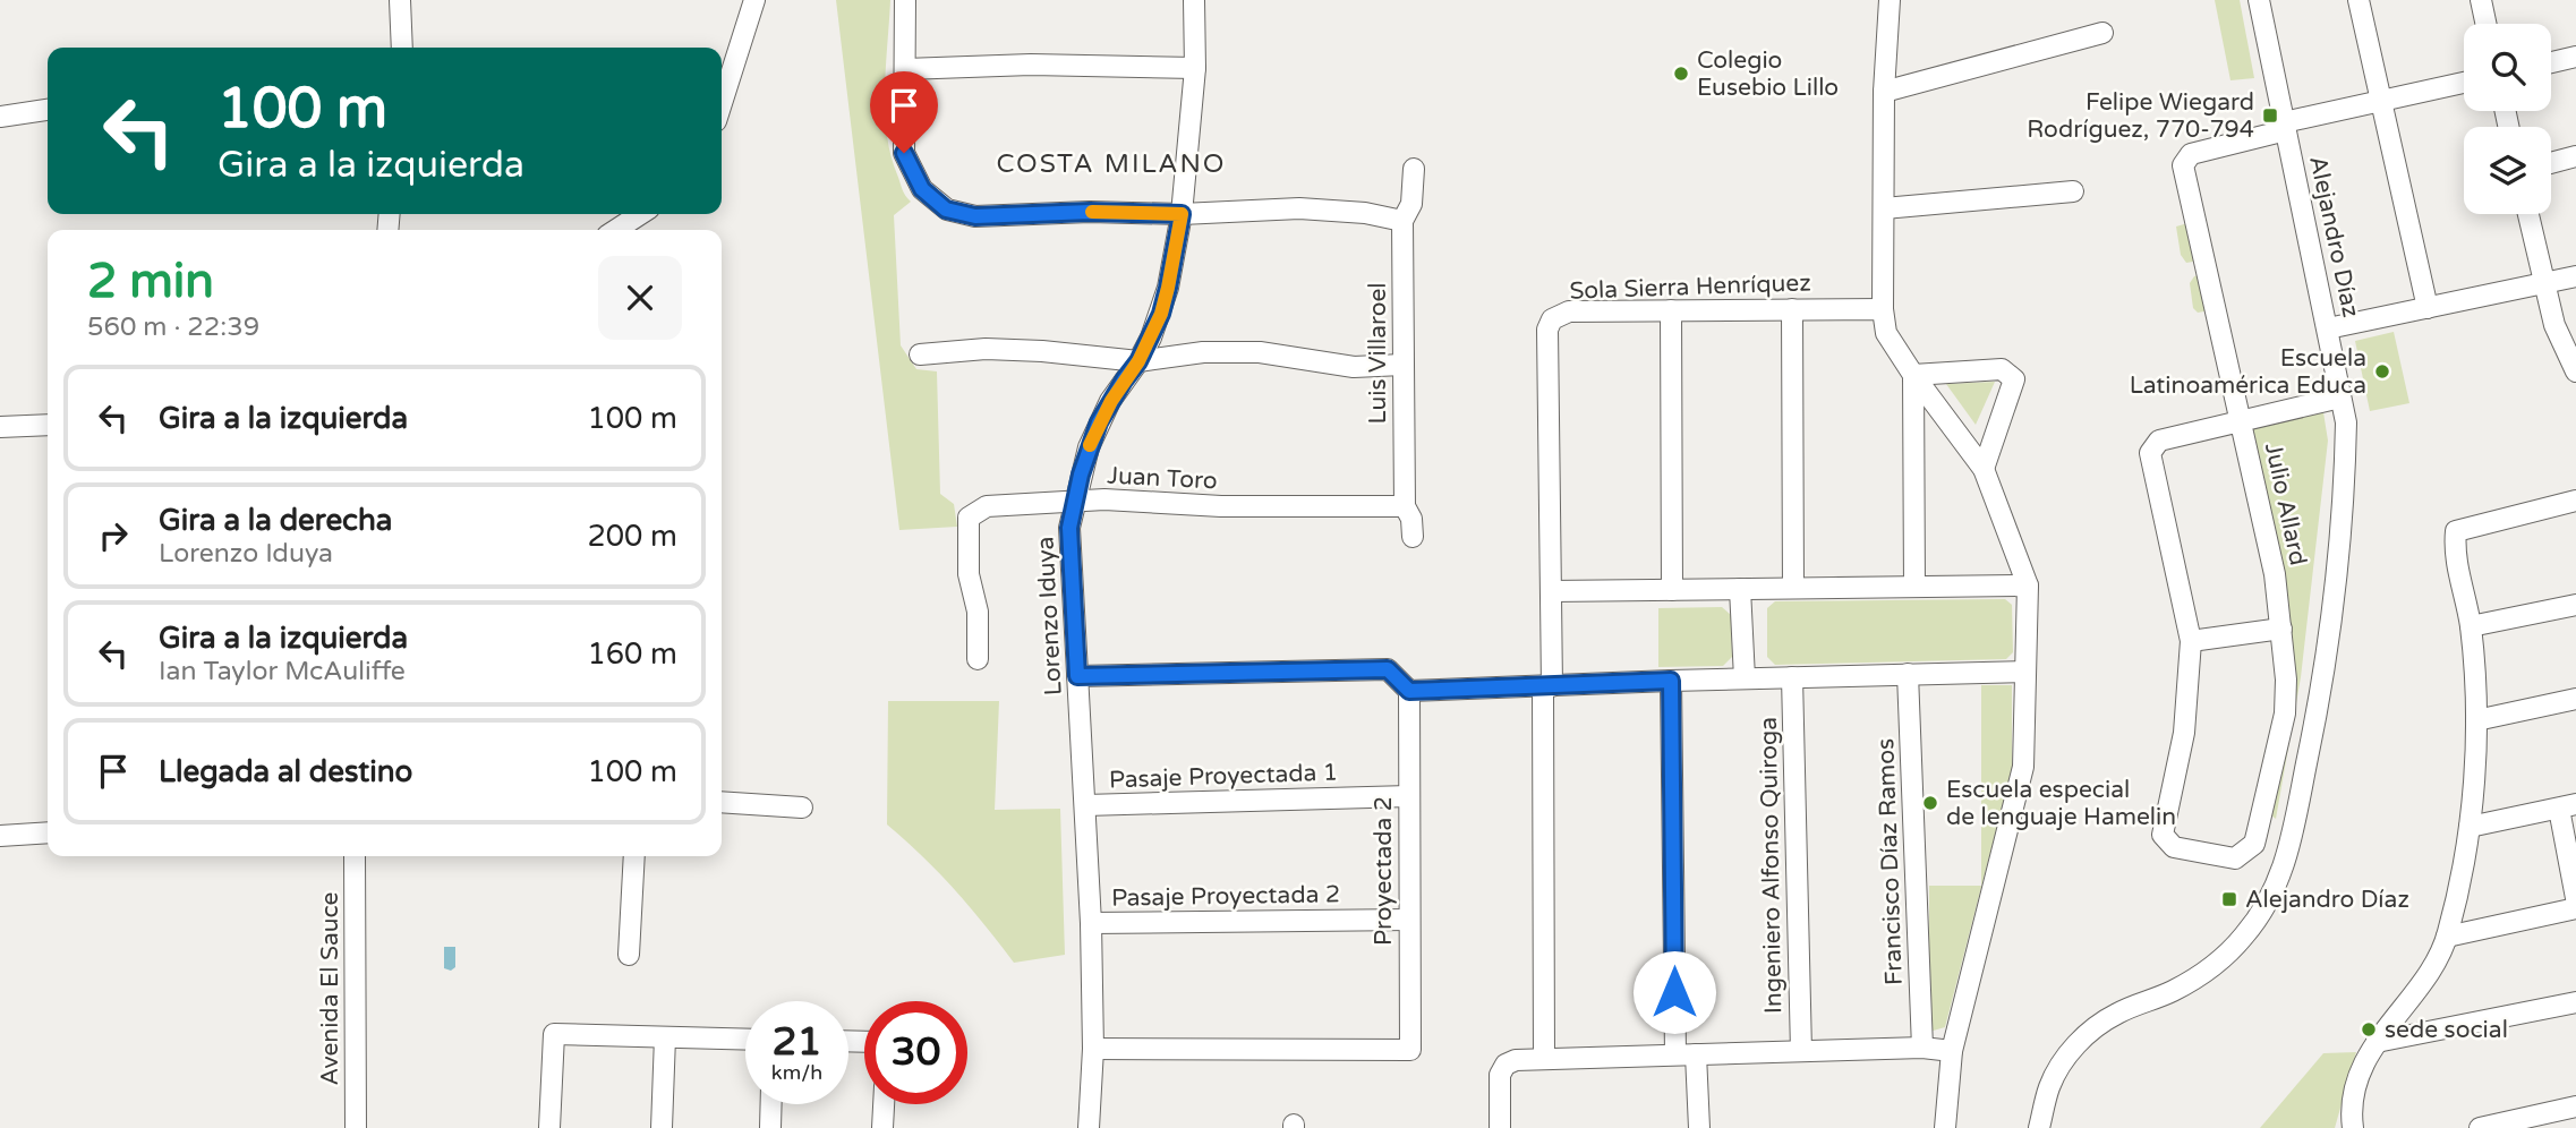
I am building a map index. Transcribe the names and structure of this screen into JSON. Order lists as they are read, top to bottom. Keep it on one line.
{"streets":{"street":["Alejandro Díaz","Sola Sierra Henríquez","Luis Villaroel","Juan Toro","Julio Allard","Lorenzo Iduya","Pasaje Proyectada 1","Francisco Díaz Ramos","Ingeniero Alfonso Quiroga","Proyectada 2","Pasaje Proyectada 2","Avenida El Sauce"]},"crossings":[["Alejandro Díaz","Julio Allard"],["Luis Villaroel","Juan Toro"],["Juan Toro","Lorenzo Iduya"],["Lorenzo Iduya","Pasaje Proyectada 1"],["Lorenzo Iduya","Proyectada 2"],["Lorenzo Iduya","Pasaje Proyectada 2"],["Pasaje Proyectada 1","Proyectada 2"],["Proyectada 2","Pasaje Proyectada 2"]],"districts":["COSTA MILANO"],"places":{"other":["Colegio Eusebio Lillo","Escuela Latinoamérica Educa","Escuela especial de lenguaje Hamelin","sede social"],"transit":["Felipe Wiegard Rodríguez, 770-794","Alejandro Díaz"]},"page":{"turn":["100 m","Gira a la izquierda"],"heading":["2 min","560 m · 22:39"],"list":[{"name":"Gira a la izquierda","value":"100 m"},{"name":"Gira a la derecha","note":"Lorenzo Iduya","value":"200 m"},{"name":"Gira a la izquierda","note":"Ian Taylor McAuliffe","value":"160 m"},{"name":"Llegada al destino","value":"100 m"}],"speed":"21 km/h","limit":"30"}}
